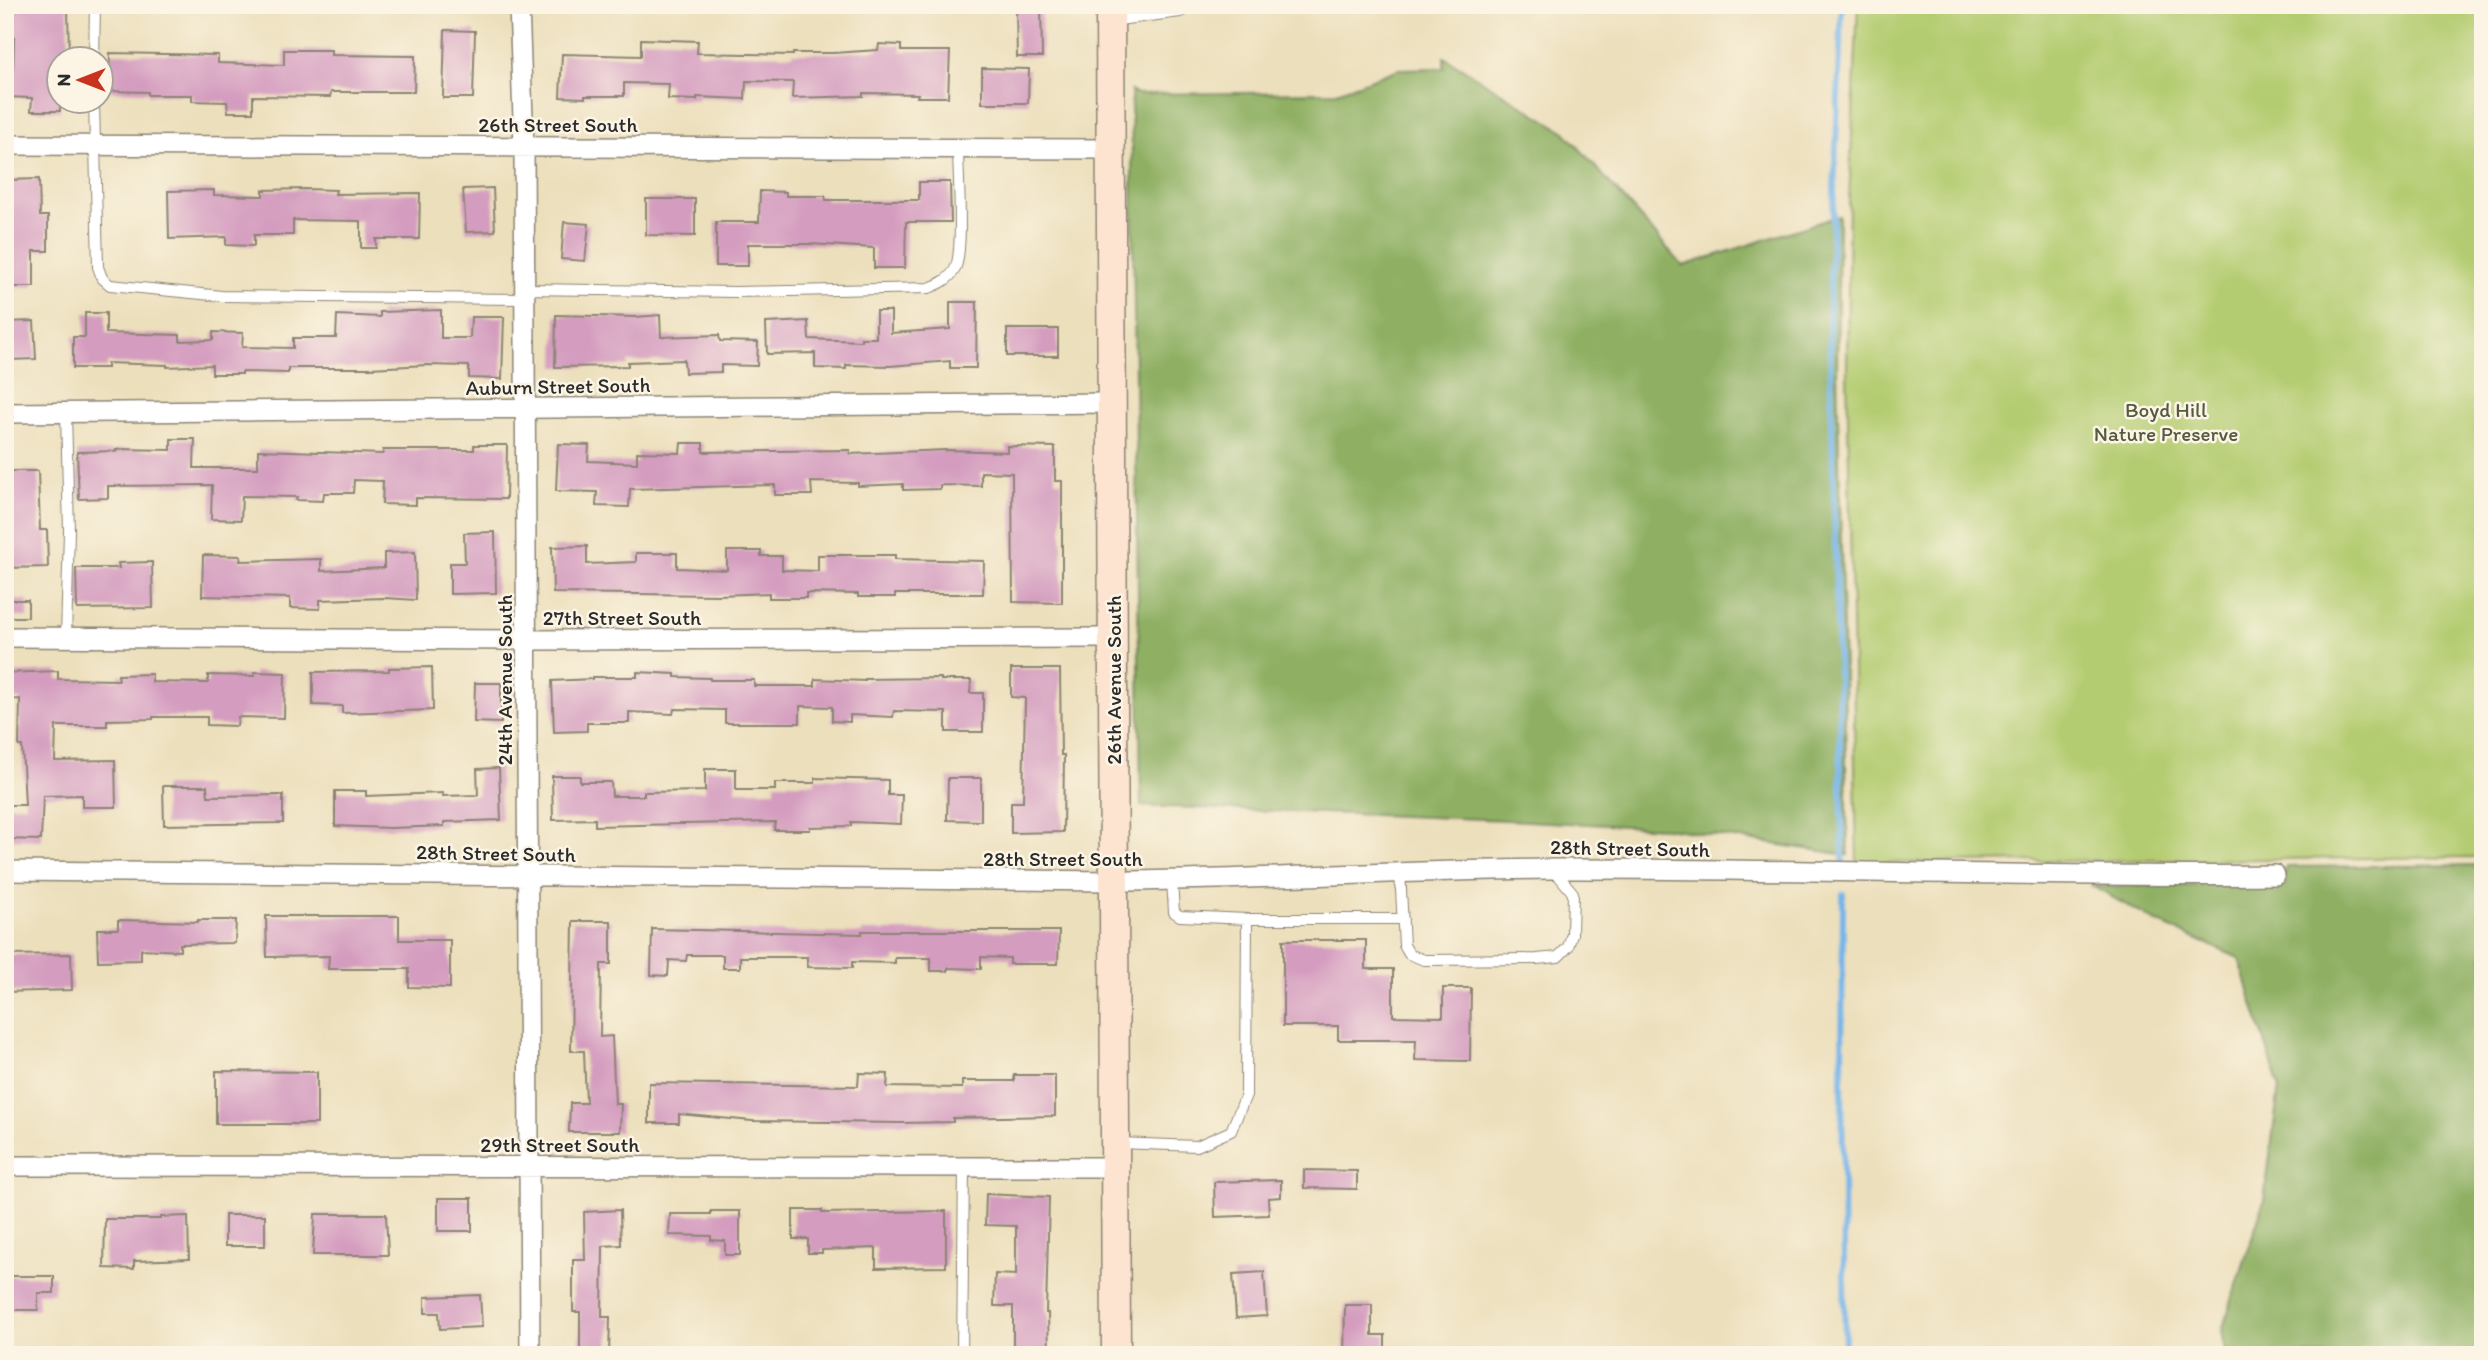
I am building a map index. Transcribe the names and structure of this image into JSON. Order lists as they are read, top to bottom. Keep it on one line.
{"streets":{"street":["26th Street South","Auburn Street South","27th Street South","24th Avenue South","26th Avenue South","28th Street South","29th Street South"]},"crossings":[["26th Street South","24th Avenue South"],["26th Street South","26th Avenue South"],["Auburn Street South","24th Avenue South"],["Auburn Street South","26th Avenue South"],["27th Street South","24th Avenue South"],["27th Street South","26th Avenue South"],["24th Avenue South","28th Street South"],["24th Avenue South","29th Street South"],["26th Avenue South","28th Street South"],["26th Avenue South","29th Street South"]],"parks":["Boyd Hill Nature Preserve"],"north":"left"}
